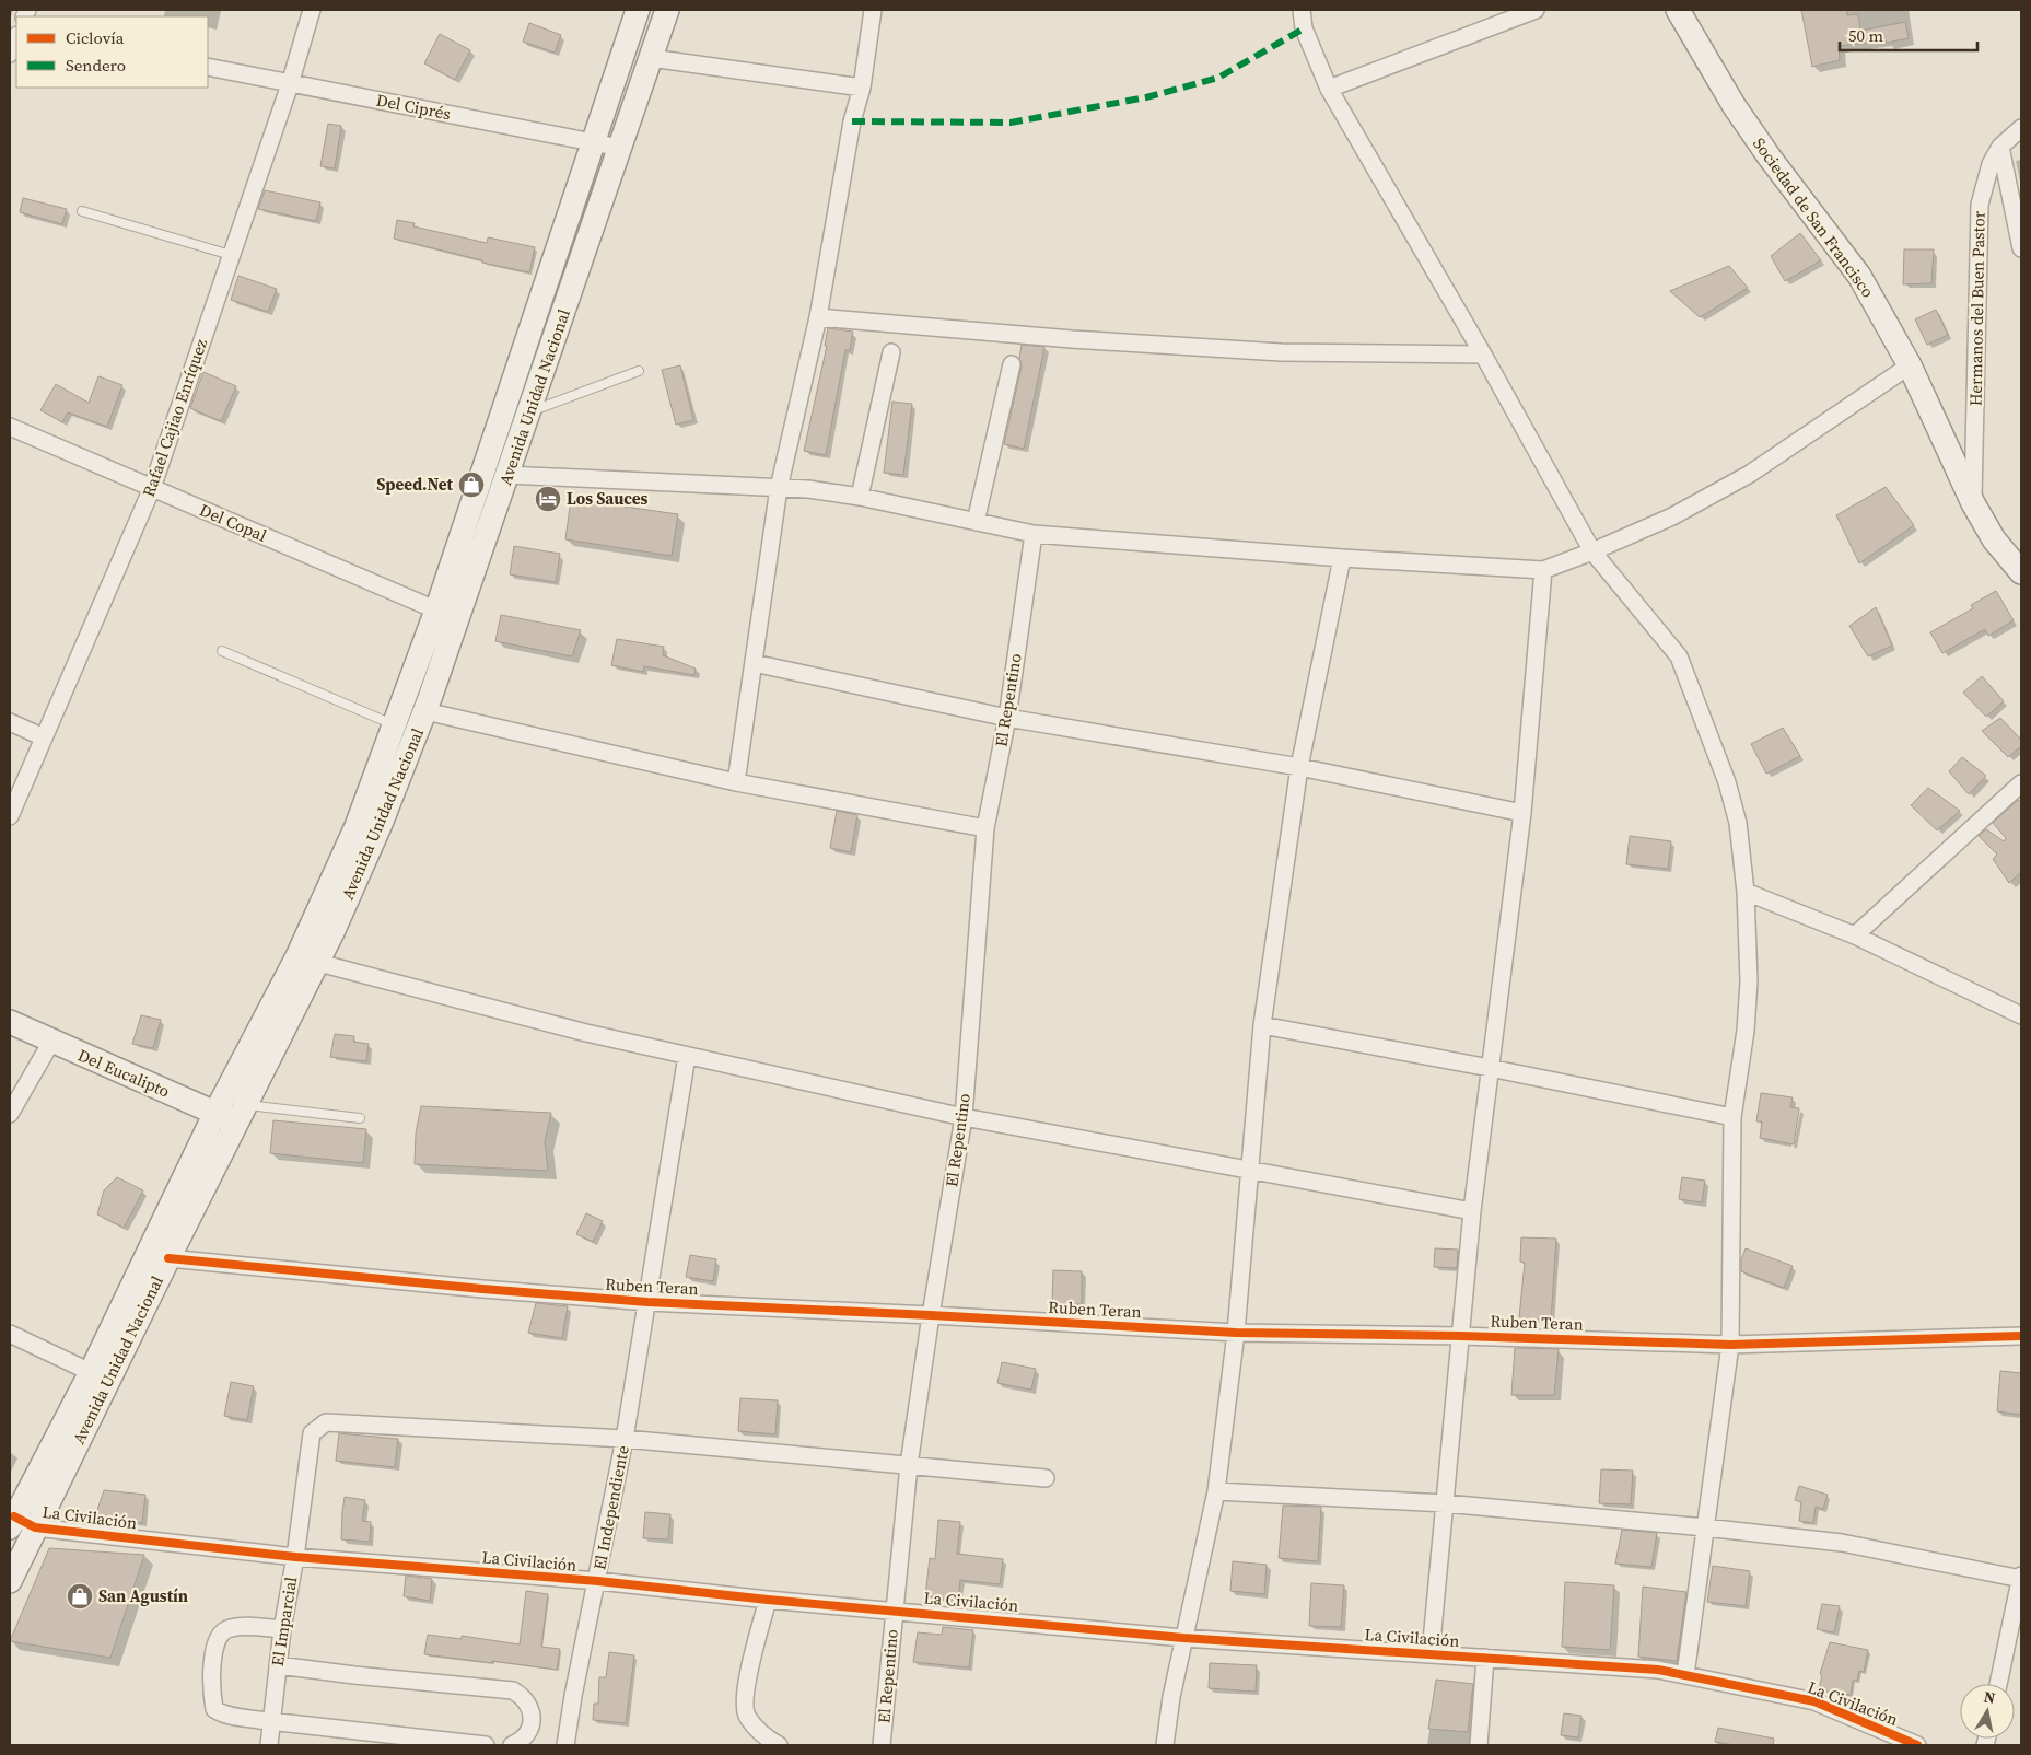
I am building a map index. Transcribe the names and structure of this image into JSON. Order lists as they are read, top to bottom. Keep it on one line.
{"streets":{"main road":["Sociedad de San Francisco","Avenida Unidad Nacional","Del Eucalipto"],"street":["Del Ciprés","Hermanos del Buen Pastor","Rafael Cajiao Enríquez","Del Copal","El Repentino","Ruben Teran","El Independiente","La Civilación","El Imparcial"]},"crossings":[["Del Ciprés","Avenida Unidad Nacional"],["Del Ciprés","Rafael Cajiao Enríquez"],["Sociedad de San Francisco","Hermanos del Buen Pastor"],["Avenida Unidad Nacional","Del Copal"],["Avenida Unidad Nacional","Del Eucalipto"],["Avenida Unidad Nacional","Ruben Teran"],["Avenida Unidad Nacional","La Civilación"],["Rafael Cajiao Enríquez","Del Copal"],["El Repentino","Ruben Teran"],["El Repentino","La Civilación"],["Ruben Teran","El Independiente"],["El Independiente","La Civilación"],["El Independiente","El Imparcial"],["La Civilación","El Imparcial"]],"places":{"shop":["Speed.Net","San Agustín"],"hotel":["Los Sauces"]},"legend":["Ciclovía","Sendero"],"scale_bar":"50 m","north":"top"}
